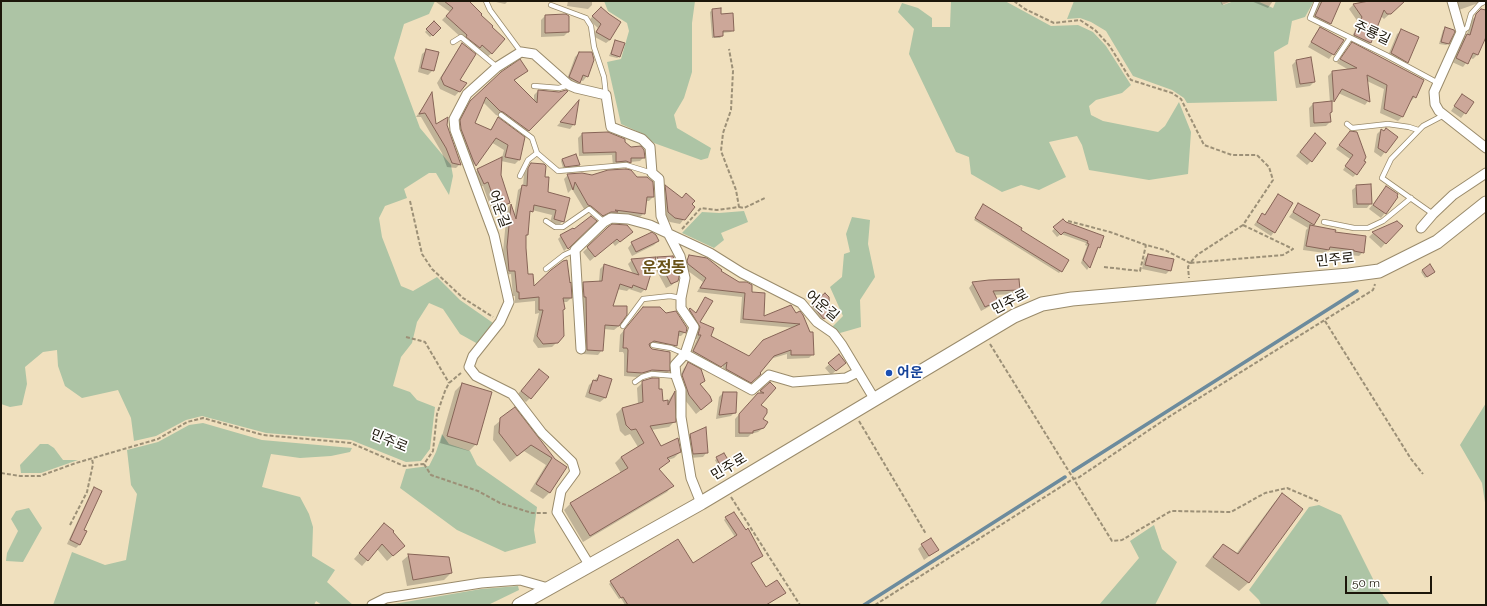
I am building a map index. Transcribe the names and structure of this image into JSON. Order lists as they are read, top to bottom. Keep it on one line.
{"streets":{"main road":["민주로"],"street":["어운길"],"lane":["주룡길"]},"crossings":[["어운길","민주로"]],"districts":["운정동"],"places":["어운"],"scale_bar":"50 m"}
